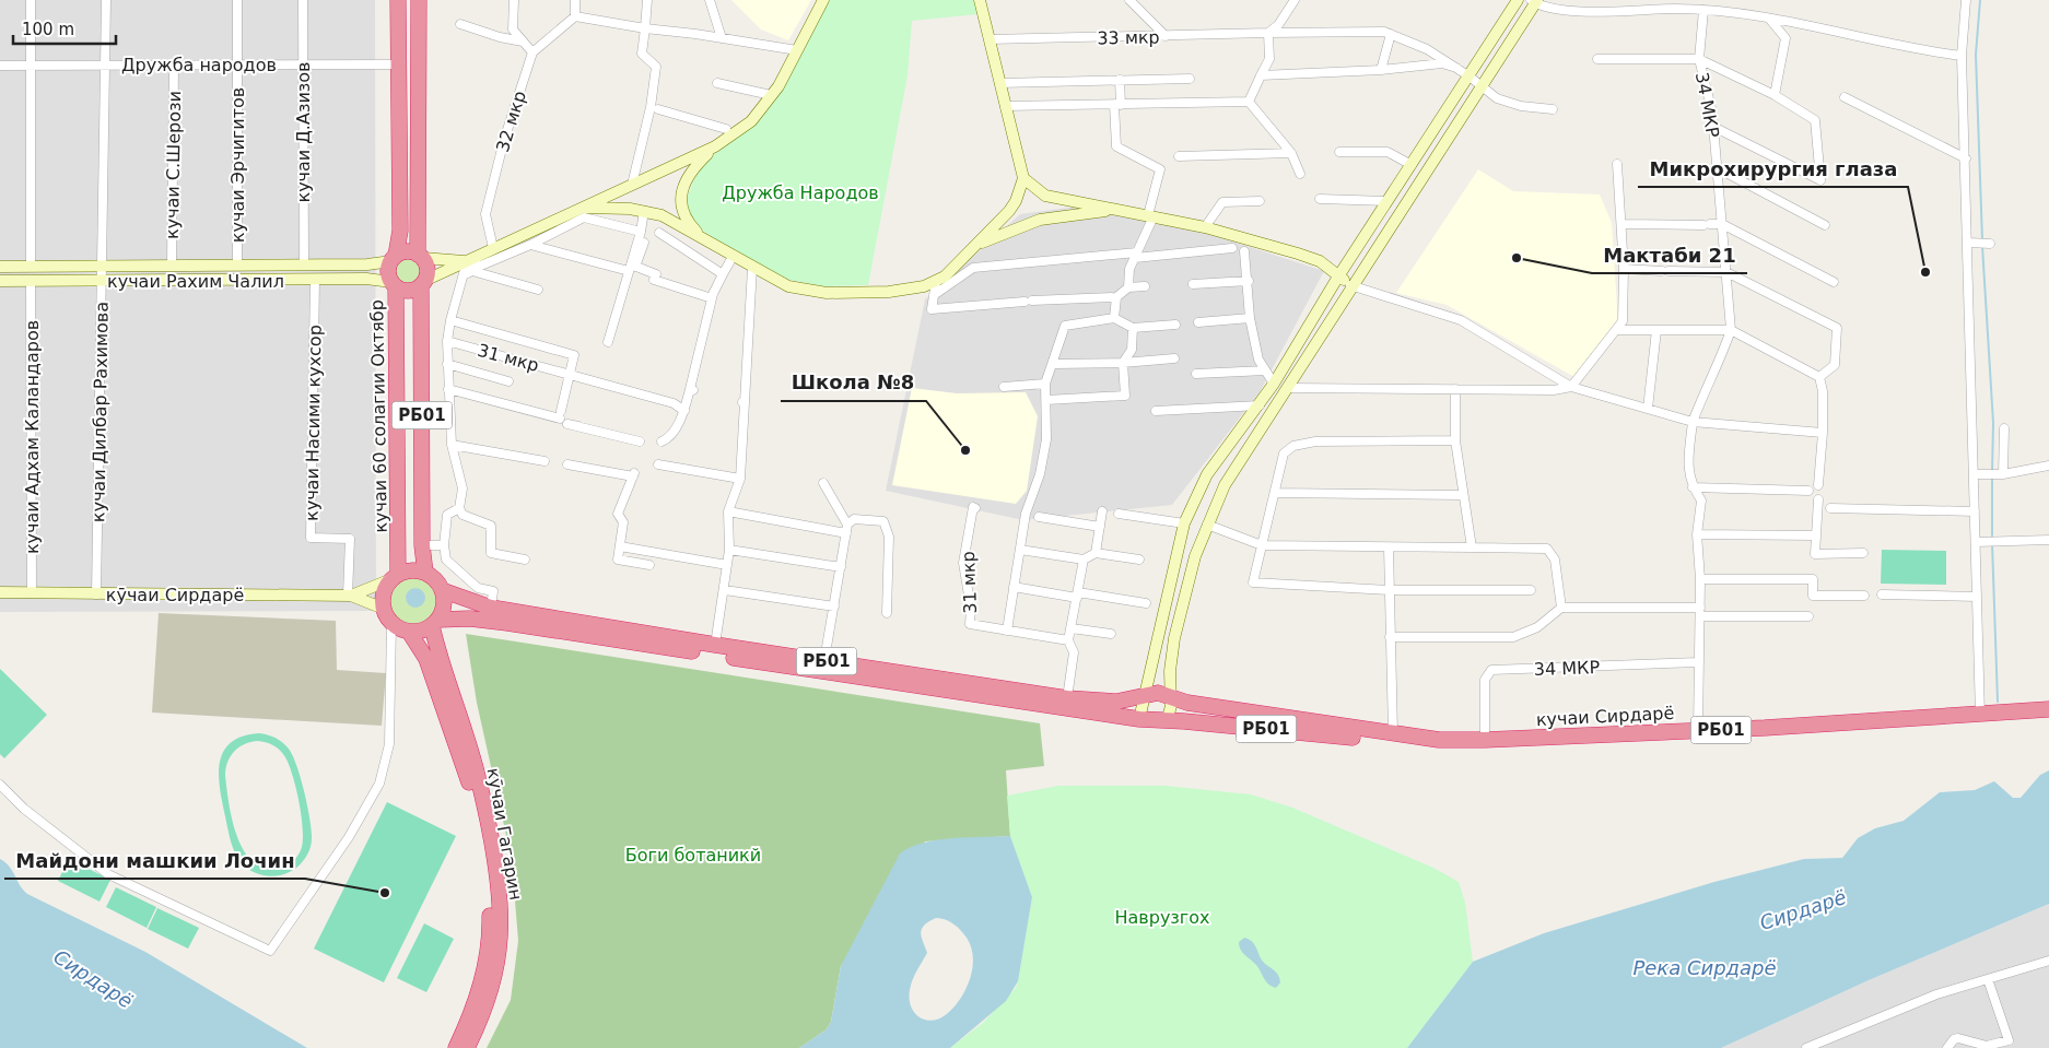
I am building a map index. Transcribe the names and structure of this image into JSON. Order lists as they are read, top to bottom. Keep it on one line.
{"streets":{"highway":["РБ01","кучаи 60 солагии Октябр","кучаи Сирдарё","кӯчаи Гагарин"],"main road":["кучаи Рахим Чалил","кӯчаи Сирдарё"],"street":["33 мкр","Дружба народов","34 МКР","32 мкр","кучаи Д.Азизов","кучаи С.Шерози","кучаи Эрчигитов","31 мкр","кучаи Дилбар Рахимова","кучаи Насими кухсор","кучаи Адхам Каландаров"]},"crossings":[["Дружба народов","кучаи Д.Азизов"],["Дружба народов","кучаи С.Шерози"],["Дружба народов","кучаи Эрчигитов"],["Дружба народов","кучаи Дилбар Рахимова"],["Дружба народов","РБ01"],["34 МКР","кучаи Сирдарё"],["кучаи Д.Азизов","кучаи Рахим Чалил"],["кучаи С.Шерози","кучаи Рахим Чалил"],["кучаи Эрчигитов","кучаи Рахим Чалил"],["кучаи Рахим Чалил","кучаи Дилбар Рахимова"],["кучаи Рахим Чалил","РБ01"],["кучаи Рахим Чалил","кучаи 60 солагии Октябр"],["кучаи Рахим Чалил","кучаи Насими кухсор"],["кучаи Рахим Чалил","кучаи Адхам Каландаров"],["кучаи Дилбар Рахимова","кӯчаи Сирдарё"],["РБ01","кучаи 60 солагии Октябр"],["РБ01","кучаи Сирдарё"],["РБ01","кӯчаи Гагарин"],["кучаи 60 солагии Октябр","кӯчаи Гагарин"],["кучаи Насими кухсор","кӯчаи Сирдарё"],["кучаи Адхам Каландаров","кӯчаи Сирдарё"]],"water":["Сирдарё","Река Сирдарё"],"parks":["Дружба Народов","Боги ботаникй","Наврузгох"],"places":["Мактаби 21","Микрохирургия глаза","Школа №8","Майдони машкии Лочин"],"scale_bar":"100 m"}
